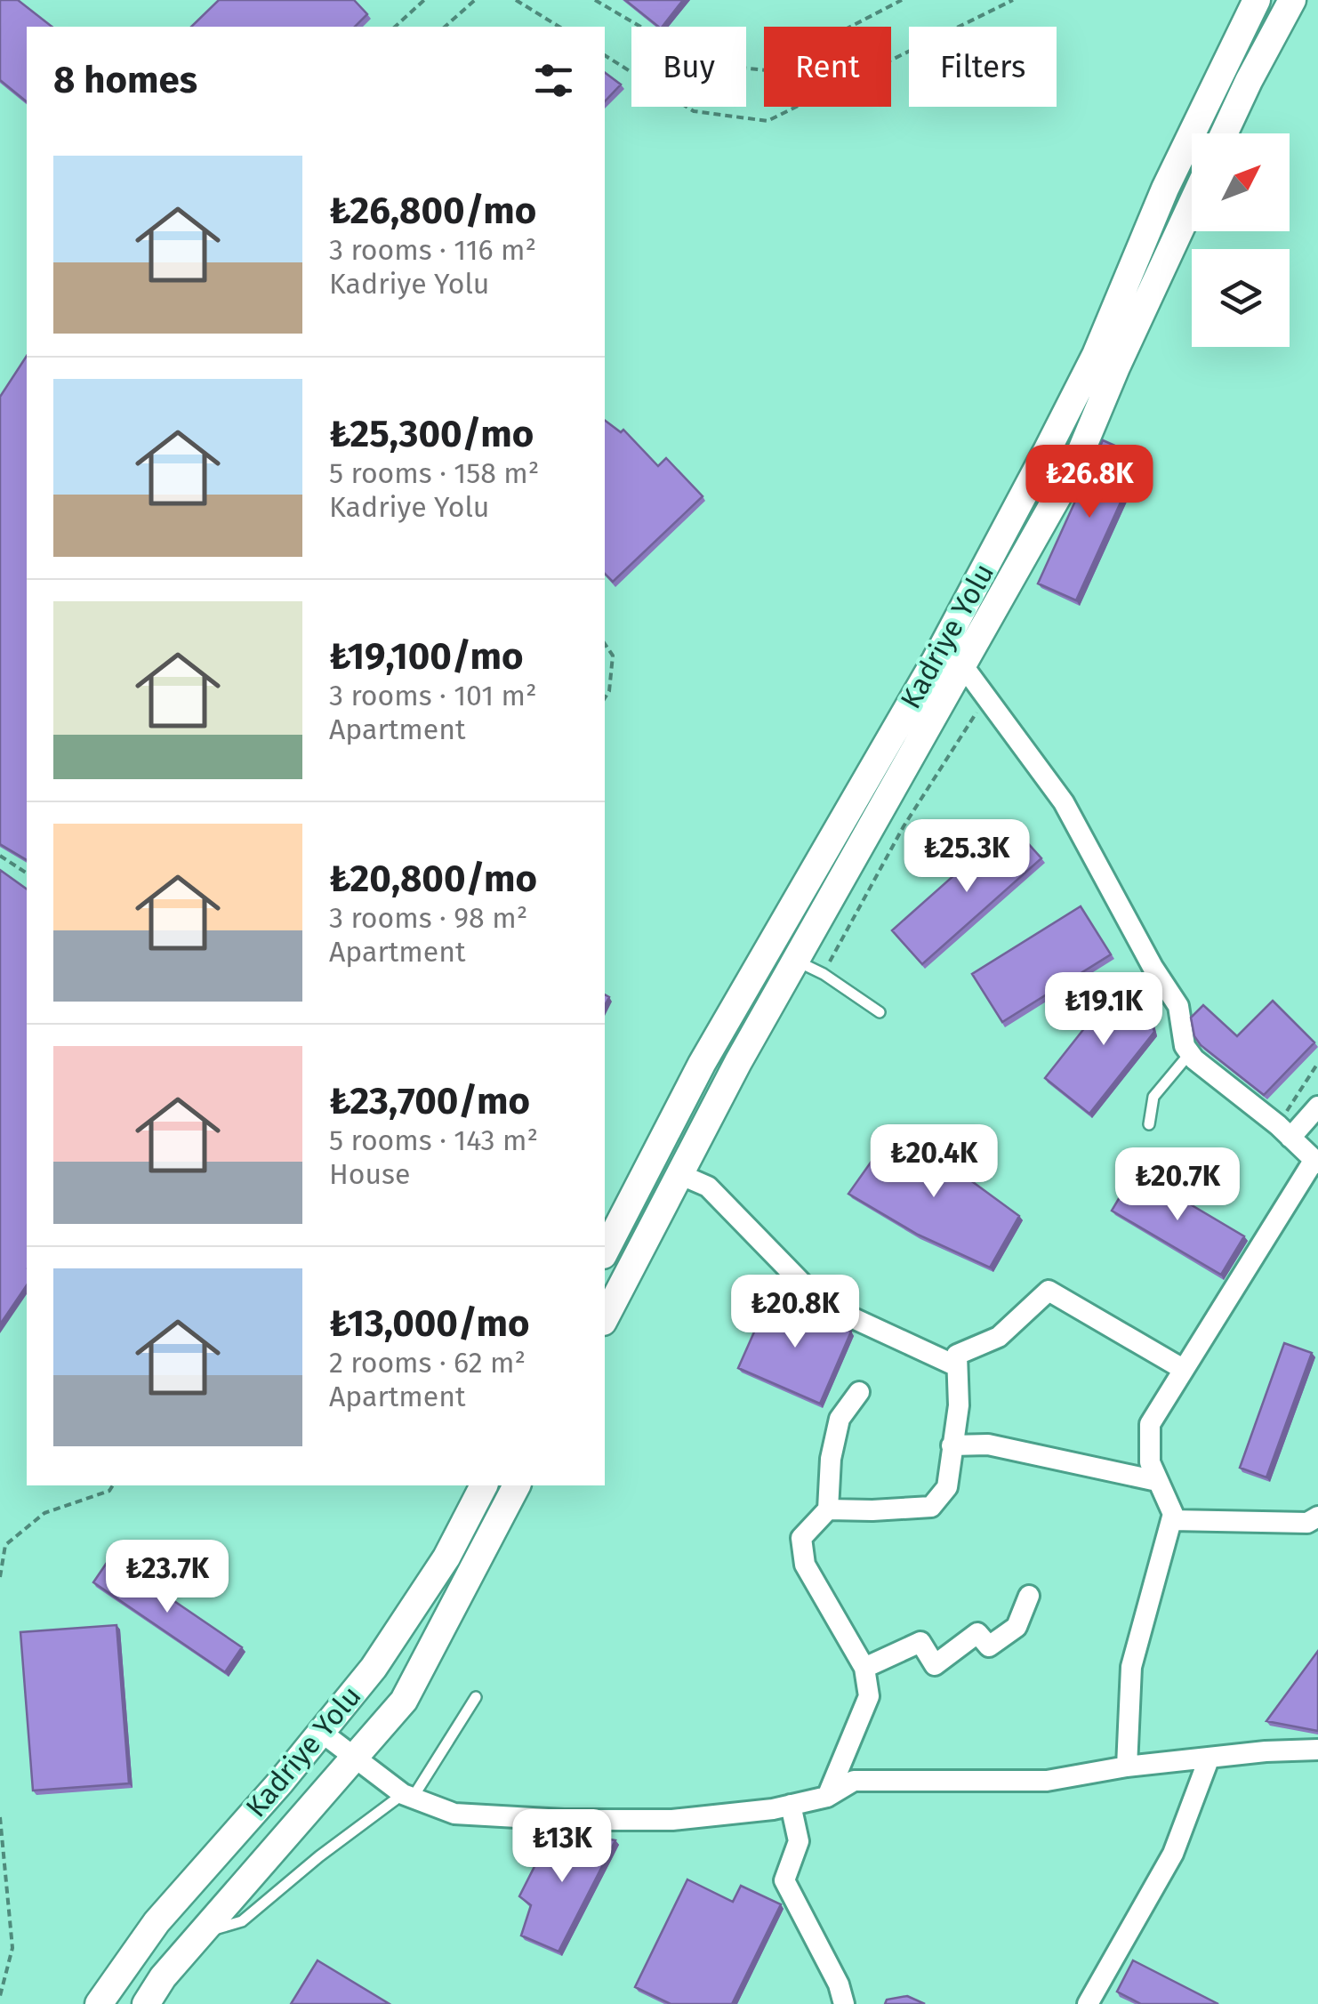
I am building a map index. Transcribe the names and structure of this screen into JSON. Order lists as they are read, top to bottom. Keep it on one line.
{"streets":{"main road":["Kadriye Yolu"]},"north":"top right","page":{"chip":["Buy","Rent","Filters"],"heading":"8 homes","list":[{"name":"₺26,800/mo","note":"3 rooms · 116 m² · Kadriye Yolu"},{"name":"₺25,300/mo","note":"5 rooms · 158 m² · Kadriye Yolu"},{"name":"₺19,100/mo","note":"3 rooms · 101 m² · Apartment"},{"name":"₺20,800/mo","note":"3 rooms · 98 m² · Apartment"},{"name":"₺23,700/mo","note":"5 rooms · 143 m² · House"},{"name":"₺13,000/mo","note":"2 rooms · 62 m² · Apartment"}],"price":["₺26.8K","₺25.3K","₺19.1K","₺20.4K","₺20.7K","₺20.8K","₺23.7K","₺13K"]}}
